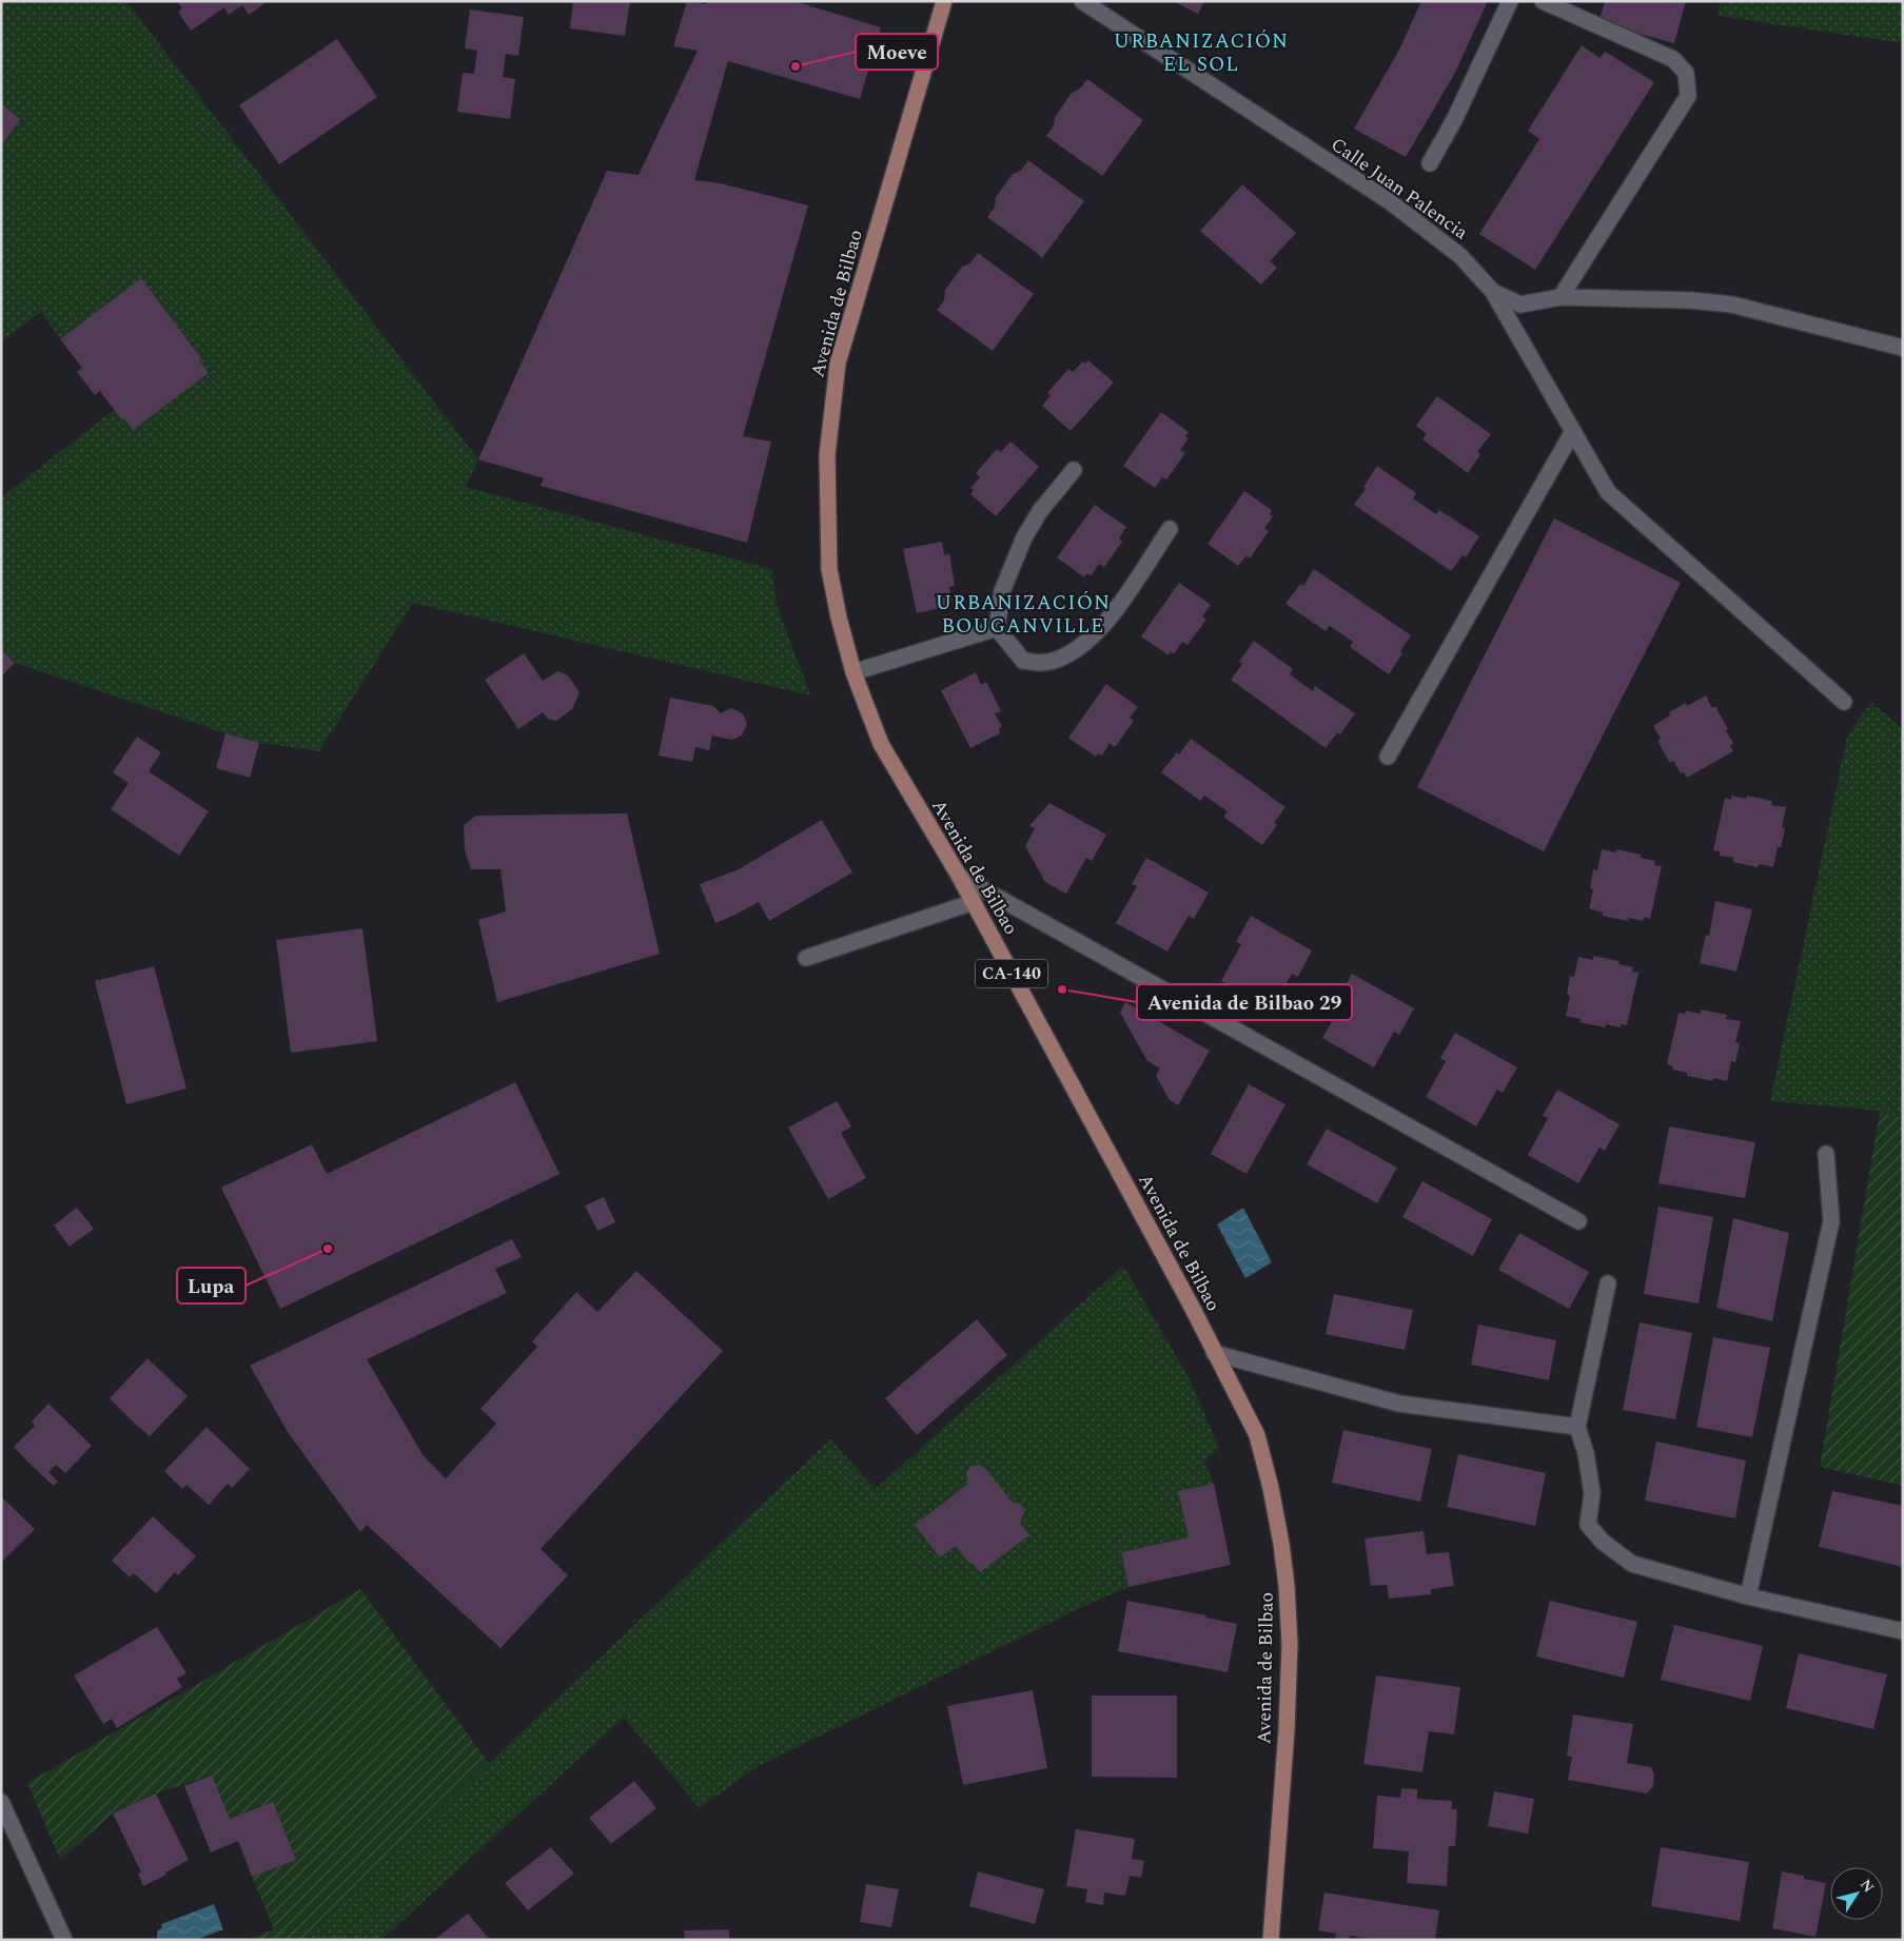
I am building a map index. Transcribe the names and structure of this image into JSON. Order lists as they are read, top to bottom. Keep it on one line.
{"streets":{"main road":["Avenida de Bilbao","CA-140"],"street":["Calle Juan Palencia"]},"districts":["URBANIZACIÓN EL SOL","URBANIZACIÓN BOUGANVILLE"],"places":["Moeve","Avenida de Bilbao 29","Lupa"],"north":"top right"}
